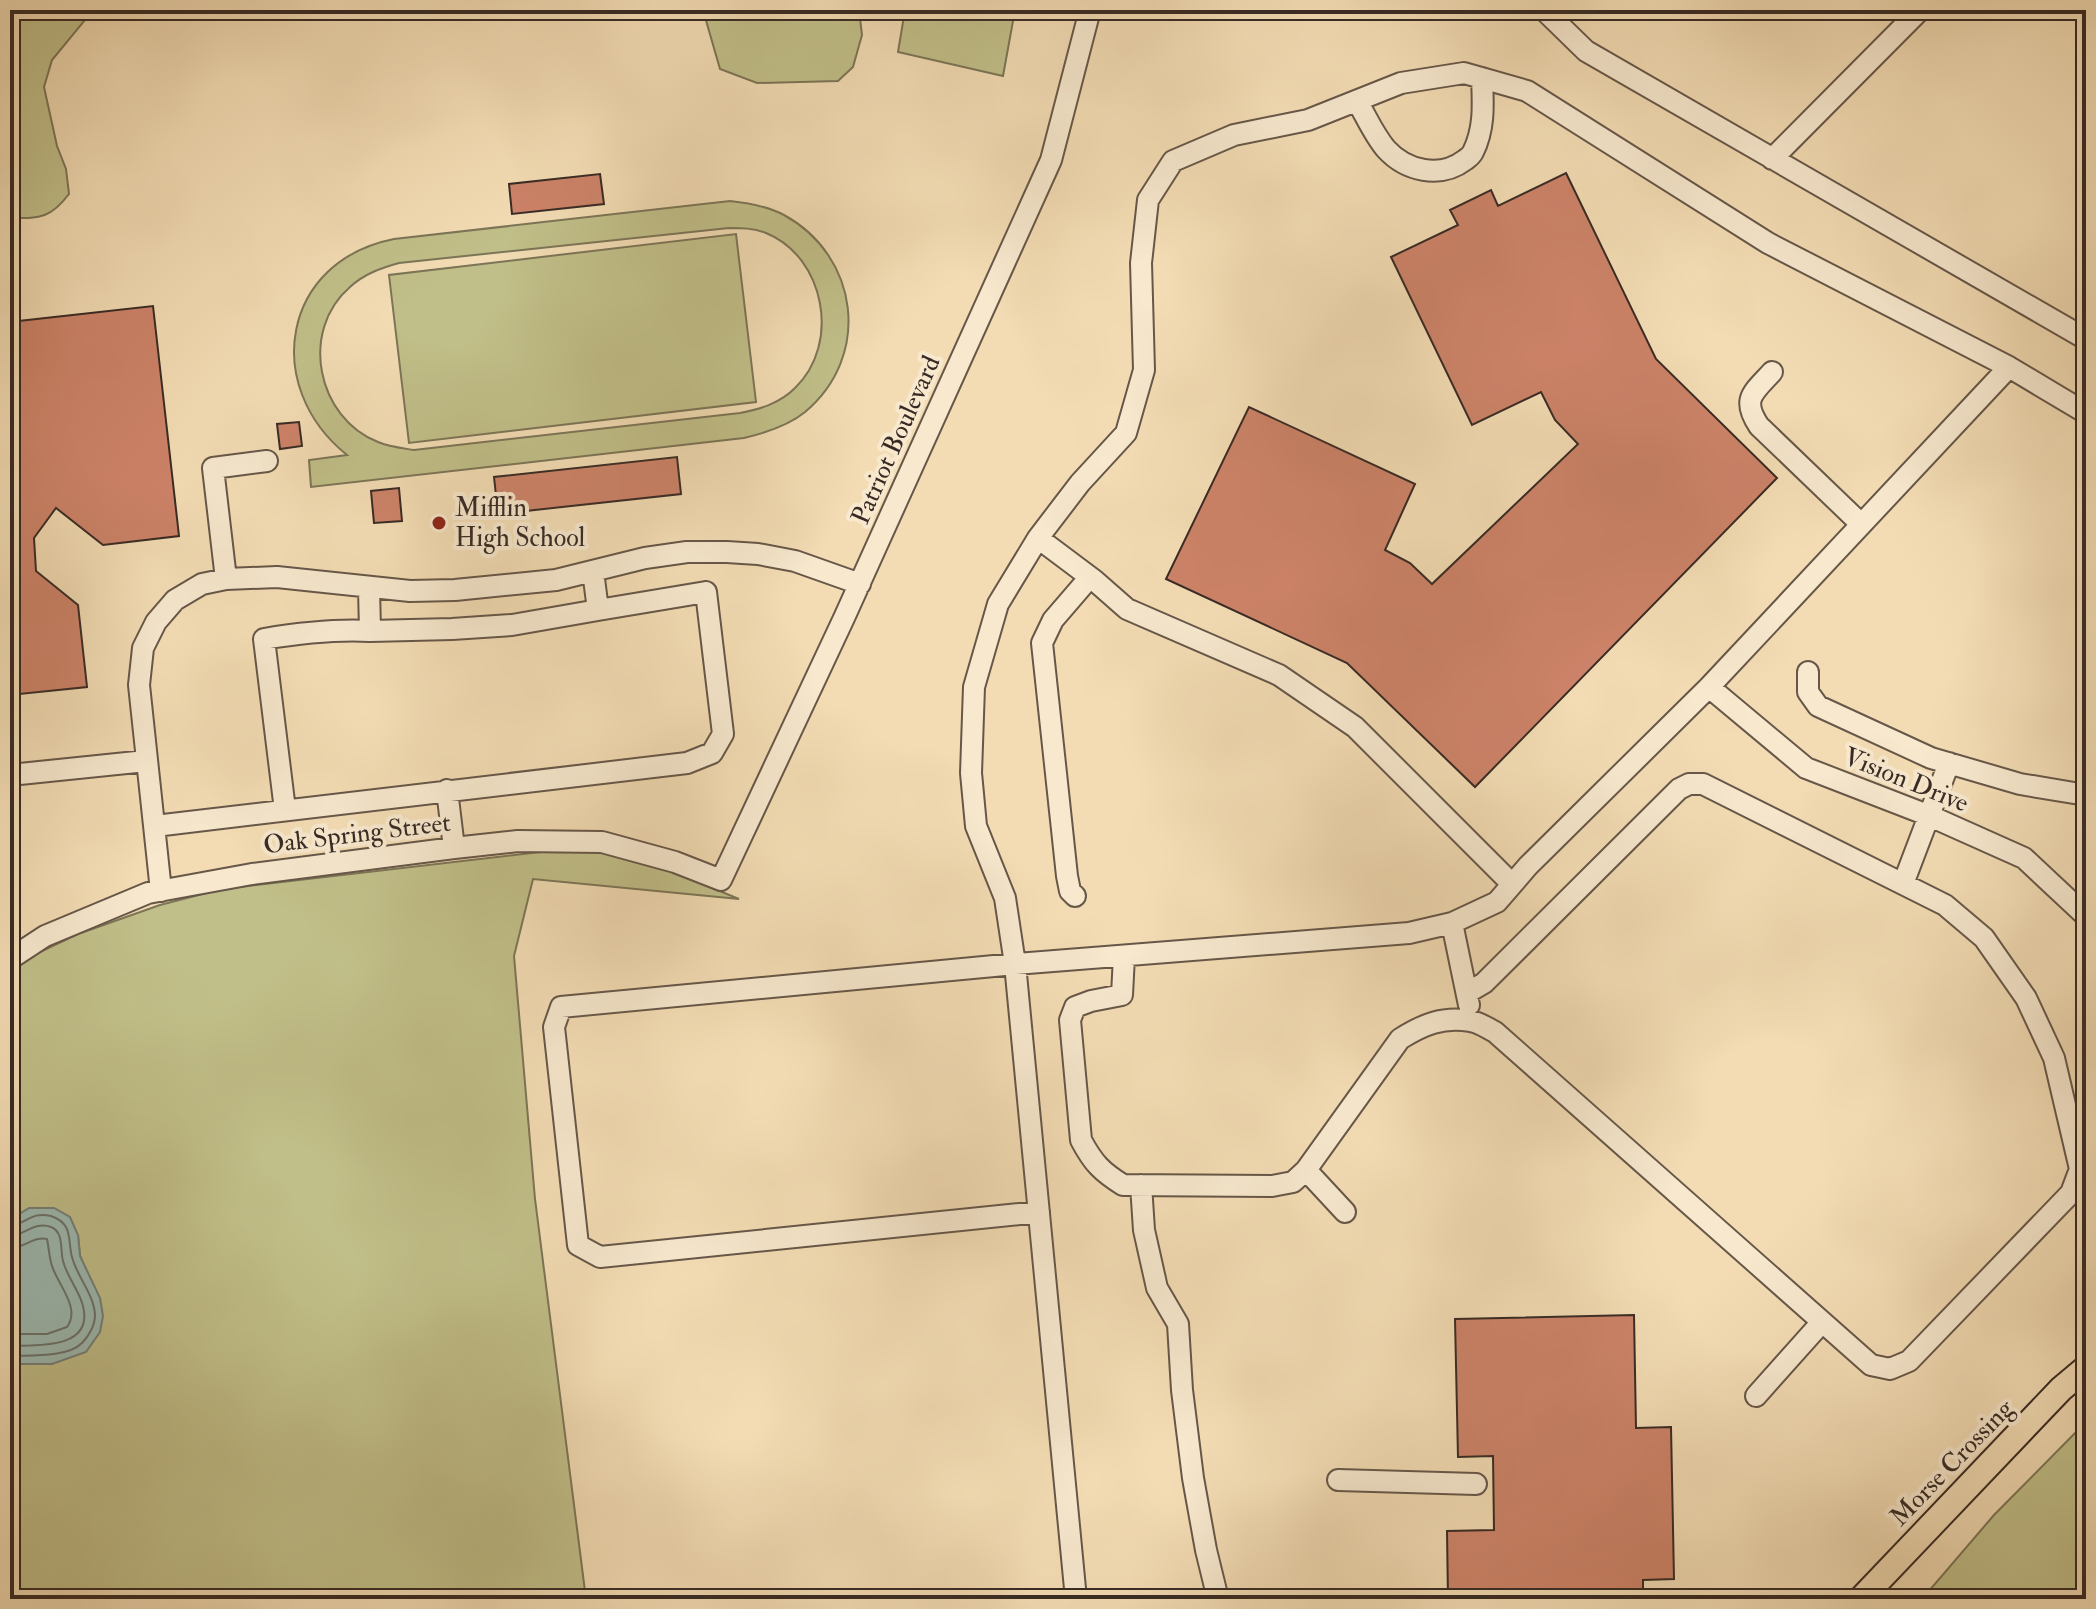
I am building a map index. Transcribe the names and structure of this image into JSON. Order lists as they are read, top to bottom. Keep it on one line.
{"streets":{"main road":["Morse Crossing"],"street":["Patriot Boulevard","Vision Drive","Oak Spring Street"]},"crossings":[["Patriot Boulevard","Oak Spring Street"]],"places":["Mifflin High School"]}
